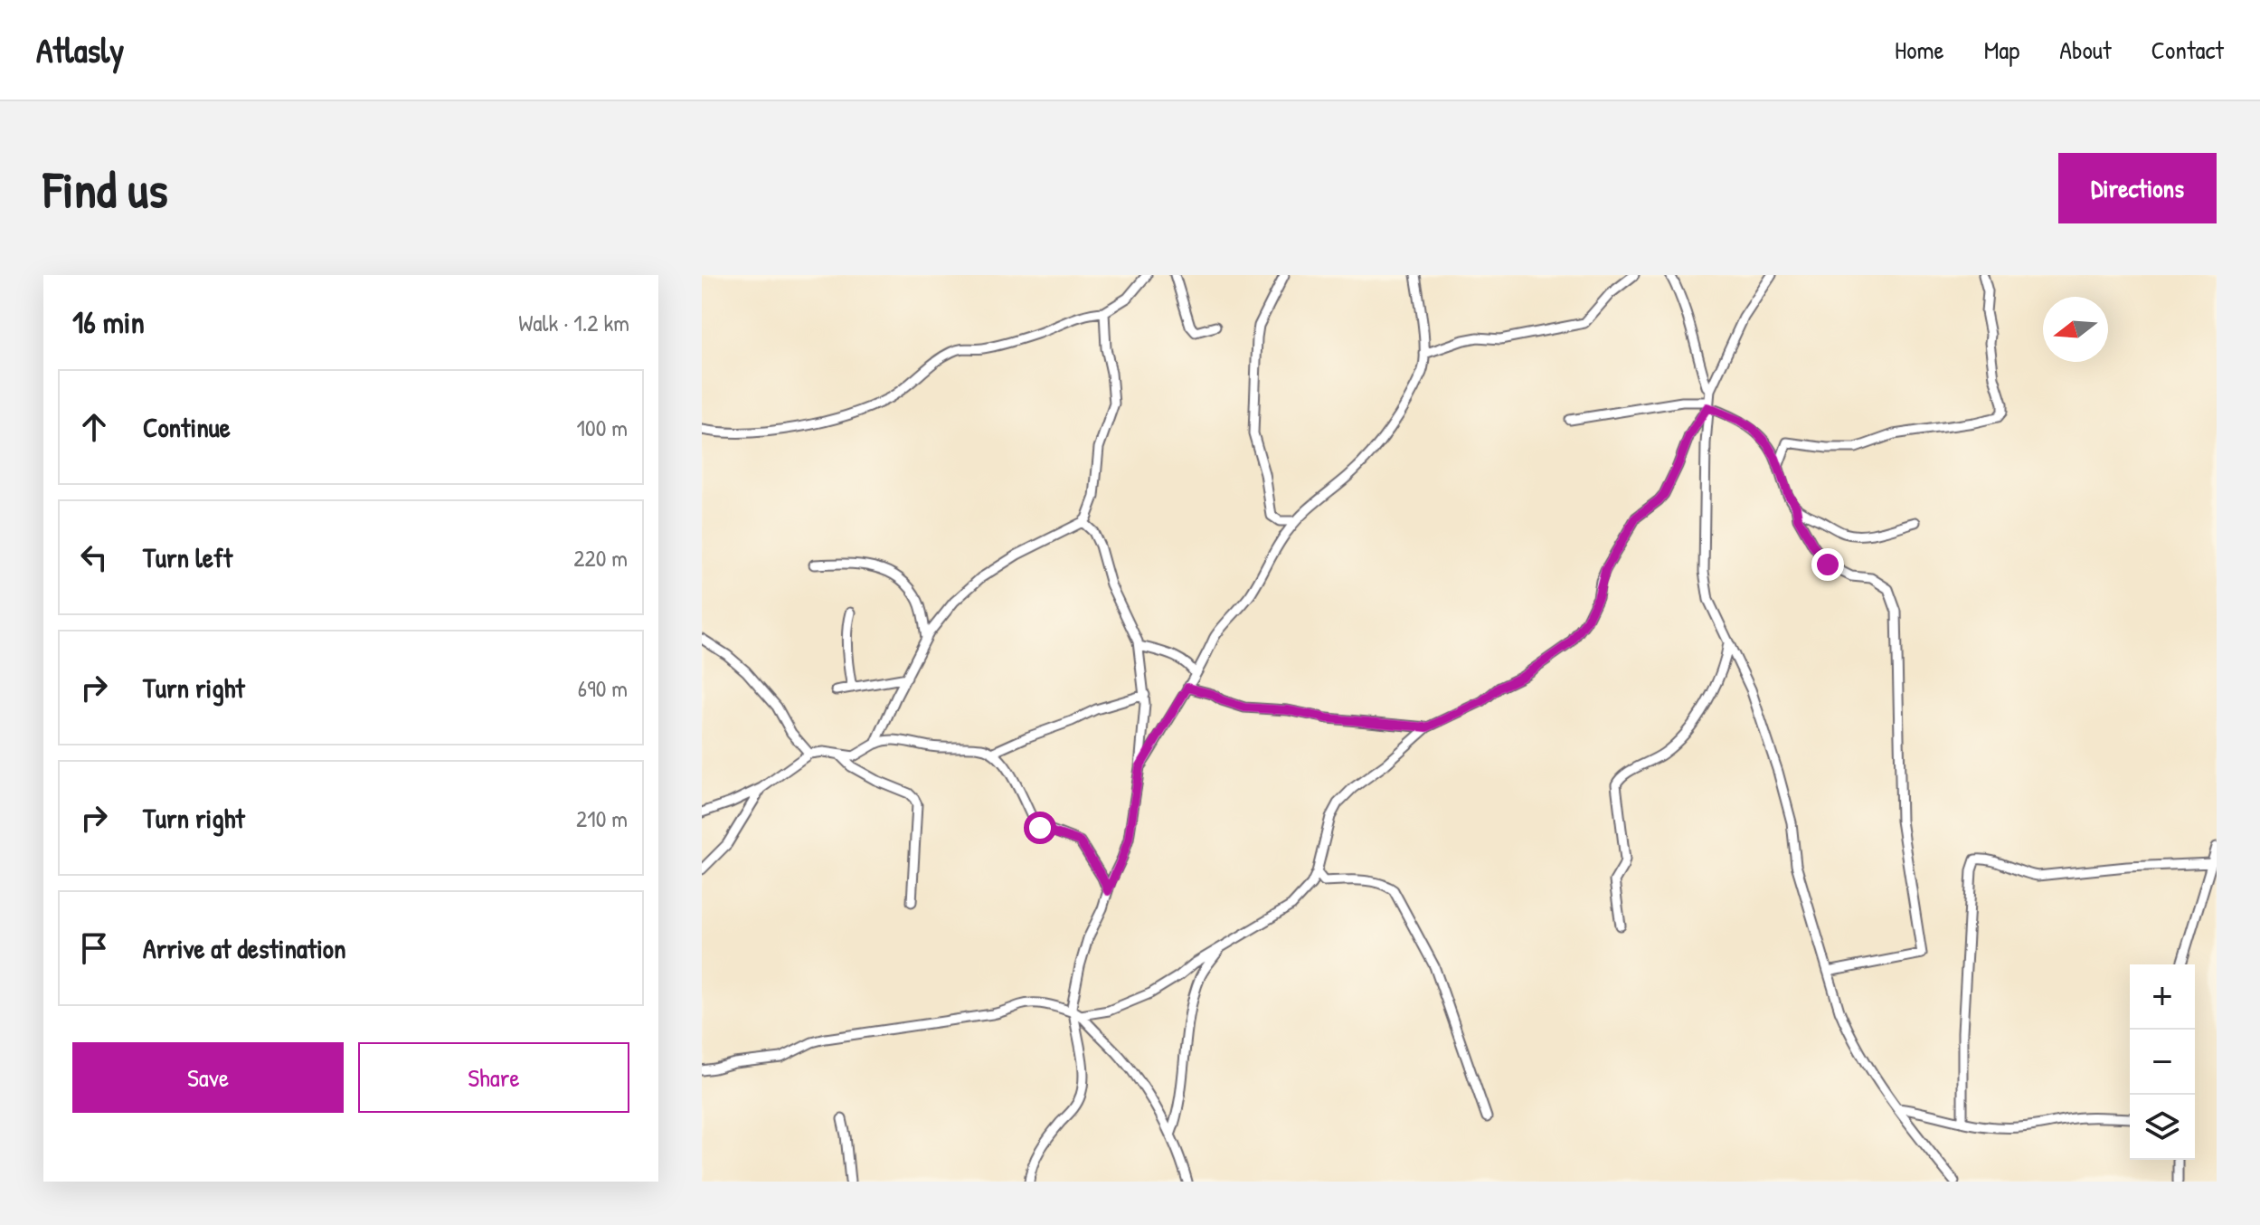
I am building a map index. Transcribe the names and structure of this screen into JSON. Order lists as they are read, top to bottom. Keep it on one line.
{"north":"left","page":{"header":"Atlasly","nav":["Home","Map","About","Contact"],"buttons":["Directions",["Save","Share"]],"title":"Find us","heading":["16 min","Walk · 1.2 km"],"list":[["Continue","100 m"],["Turn left","220 m"],["Turn right","690 m"],["Turn right","210 m"],"Arrive at destination"],"map_buttons":["+","−"]}}
